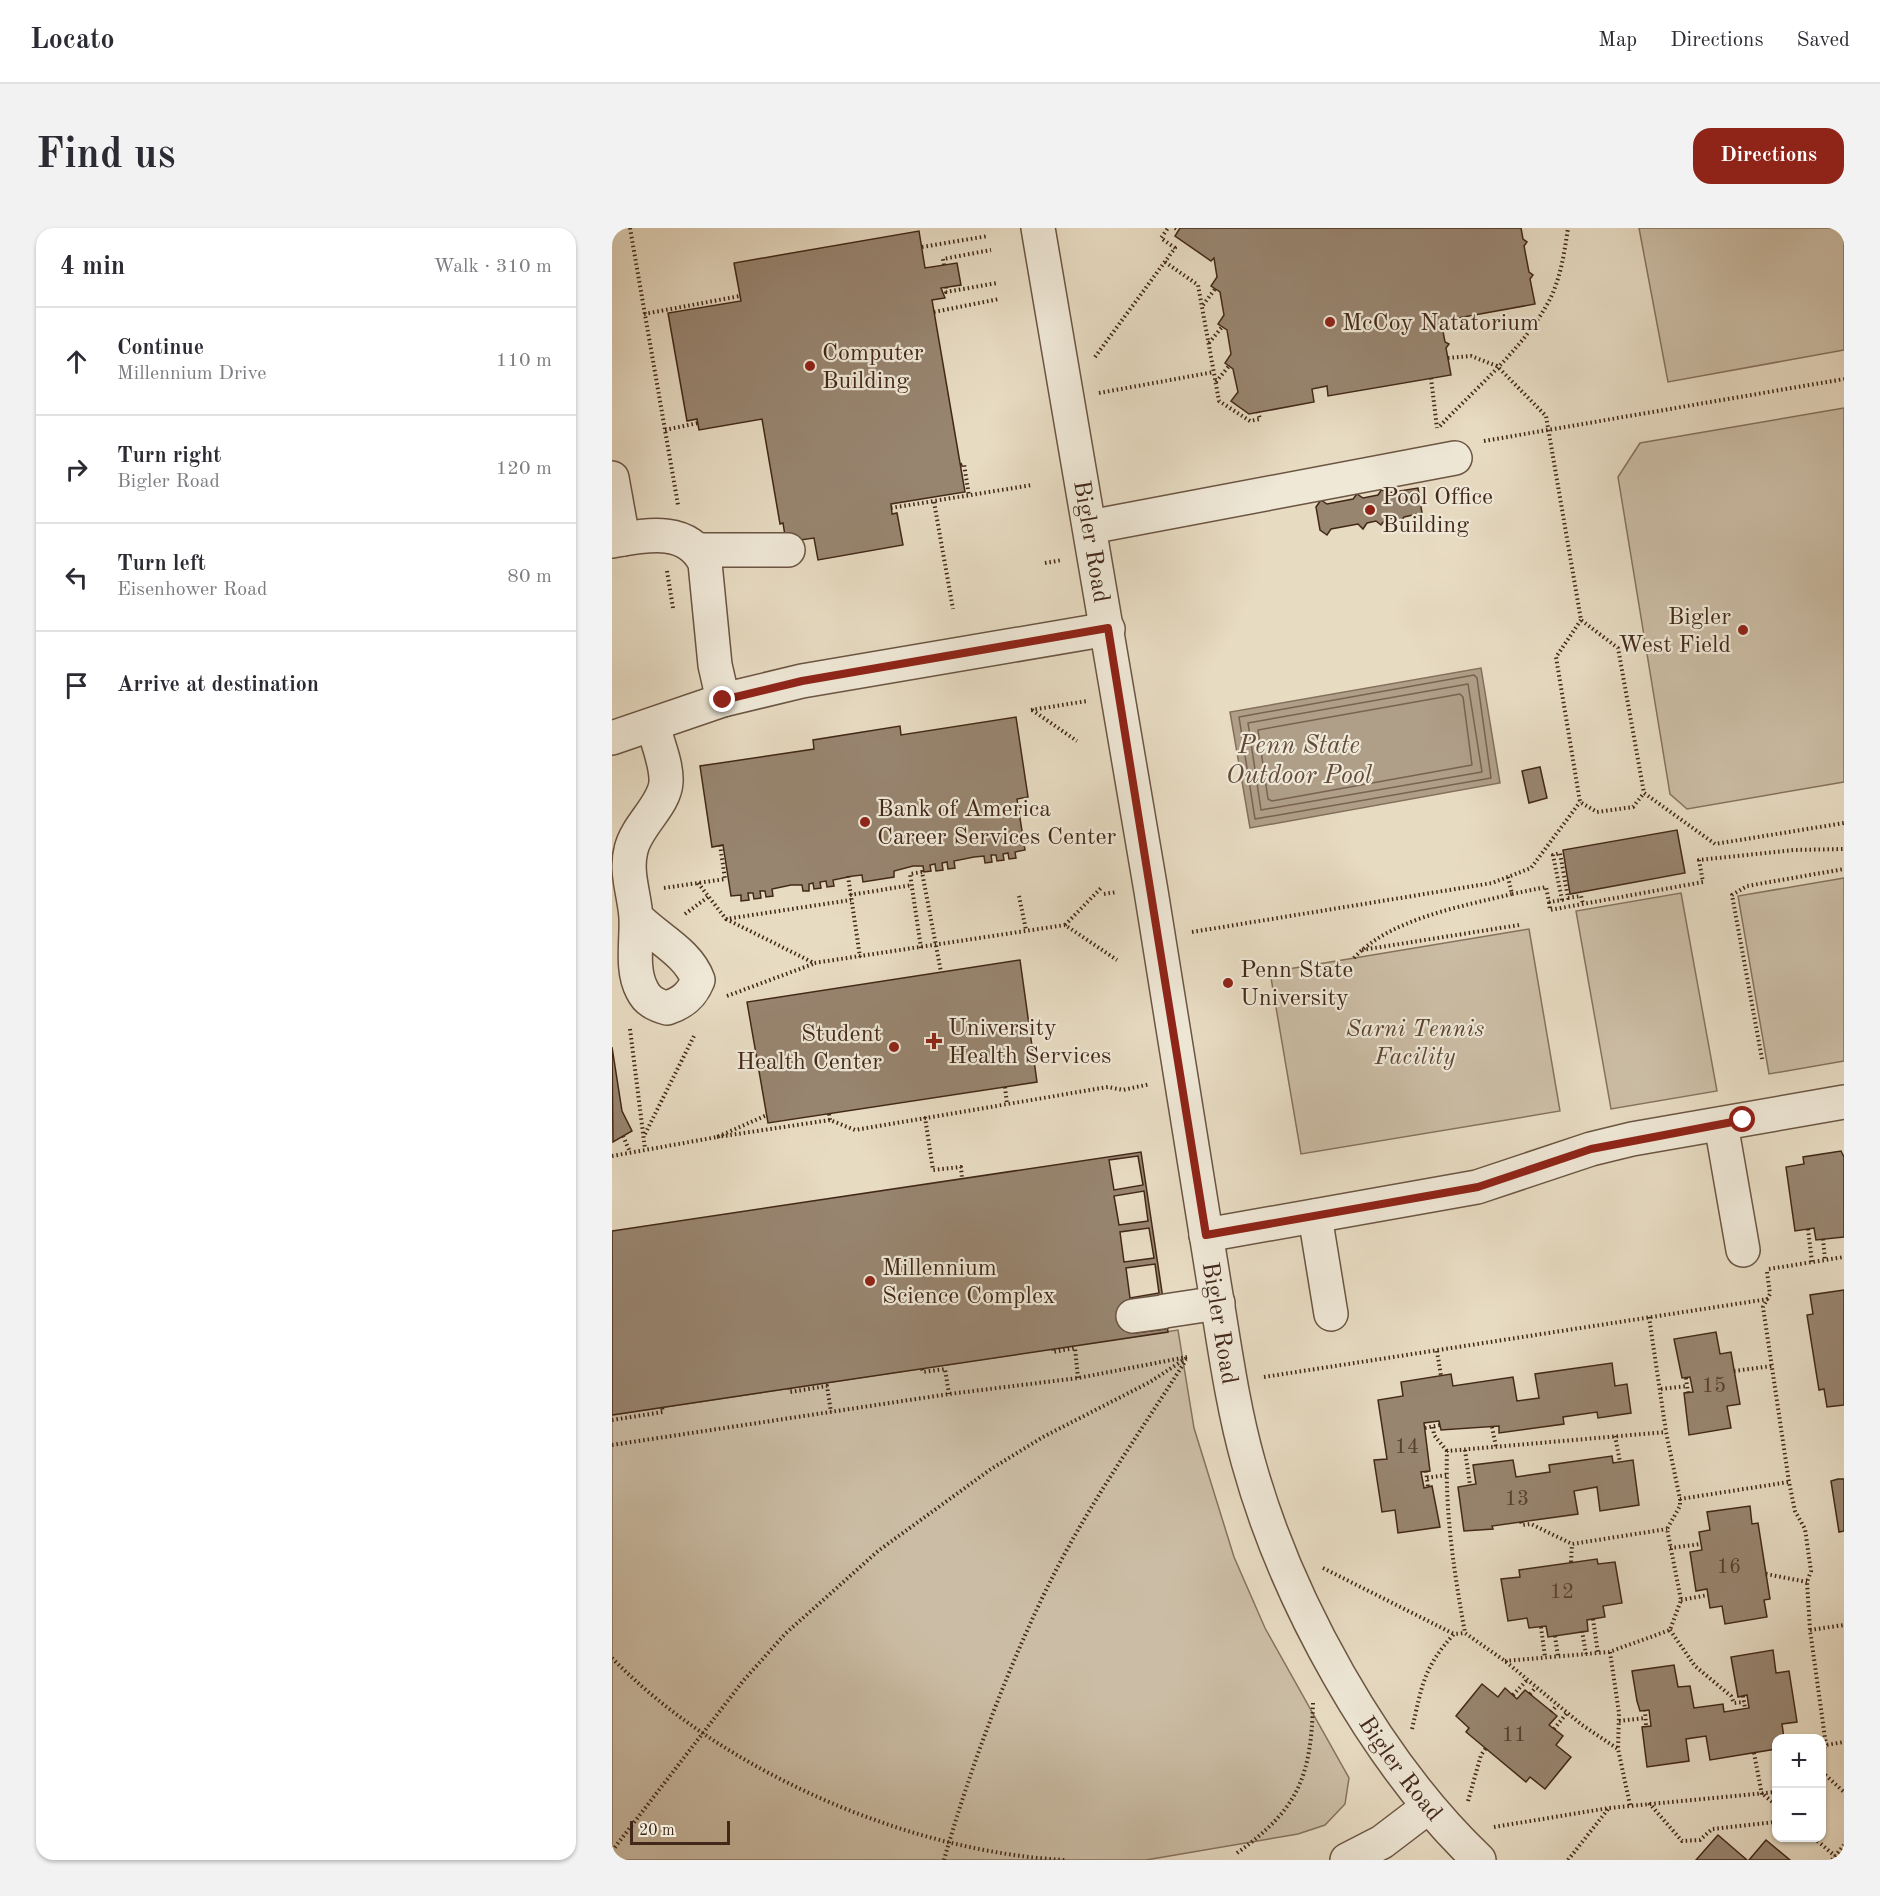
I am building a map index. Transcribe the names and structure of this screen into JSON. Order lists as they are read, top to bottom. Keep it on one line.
{"streets":{"street":["Bigler Road"]},"water":["Penn State Outdoor Pool"],"parks":["Sarni Tennis Facility"],"places":{"other":["McCoy Natatorium","Computer Building","Pool Office Building","Bigler West Field","Bank of America Career Services Center","Penn State University","Student Health Center","Millennium Science Complex"],"health":["University Health Services"]},"house_numbers":["15","14","13","16","12","11"],"scale_bar":"20 m","page":{"header":"Locato","nav":["Map","Directions","Saved"],"buttons":"Directions","title":"Find us","heading":["4 min","Walk · 310 m"],"list":[["Continue","Millennium Drive","110 m"],["Turn right","Bigler Road","120 m"],["Turn left","Eisenhower Road","80 m"],"Arrive at destination"],"map_buttons":["+","−"],"scale":"20 m"}}
